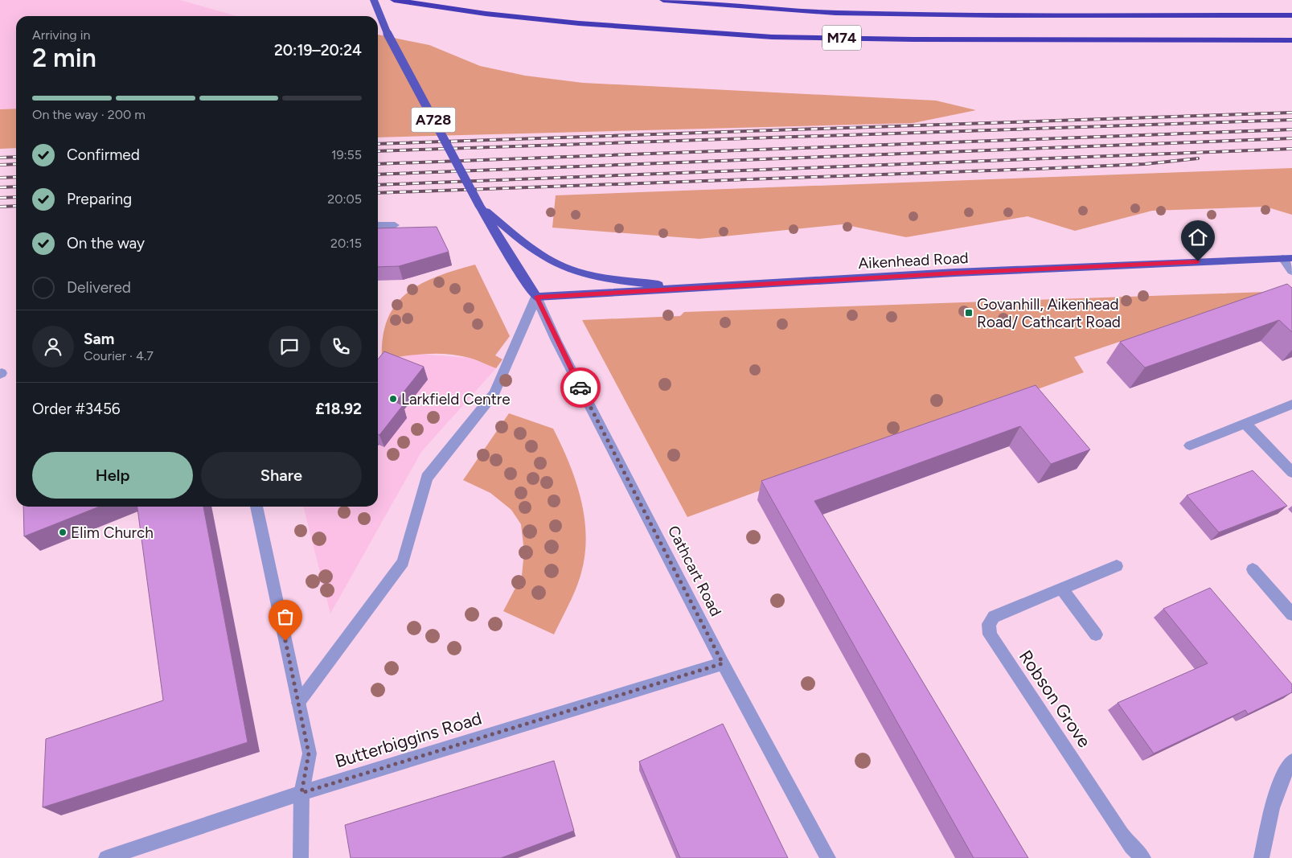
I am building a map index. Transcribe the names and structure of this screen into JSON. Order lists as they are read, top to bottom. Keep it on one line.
{"streets":{"highway":["M74"],"main road":["A728","Aikenhead Road"],"street":["Cathcart Road","Robson Grove","Butterbiggins Road"]},"crossings":[["A728","Aikenhead Road"],["A728","Cathcart Road"],["Aikenhead Road","Cathcart Road"],["Cathcart Road","Butterbiggins Road"]],"places":{"transit":["Govanhill, Aikenhead Road/ Cathcart Road"],"other":["Larkfield Centre","Elim Church"]},"page":{"heading":["2 min","Arriving in","20:19–20:24"],"panel":["Sam","Courier · 4.7","Order #3456","£18.92"],"bar":"On the way · 200 m","list":[["Confirmed","19:55"],["Preparing","20:05"],["On the way","20:15"],"Delivered"],"buttons":["Help","Share"]}}
